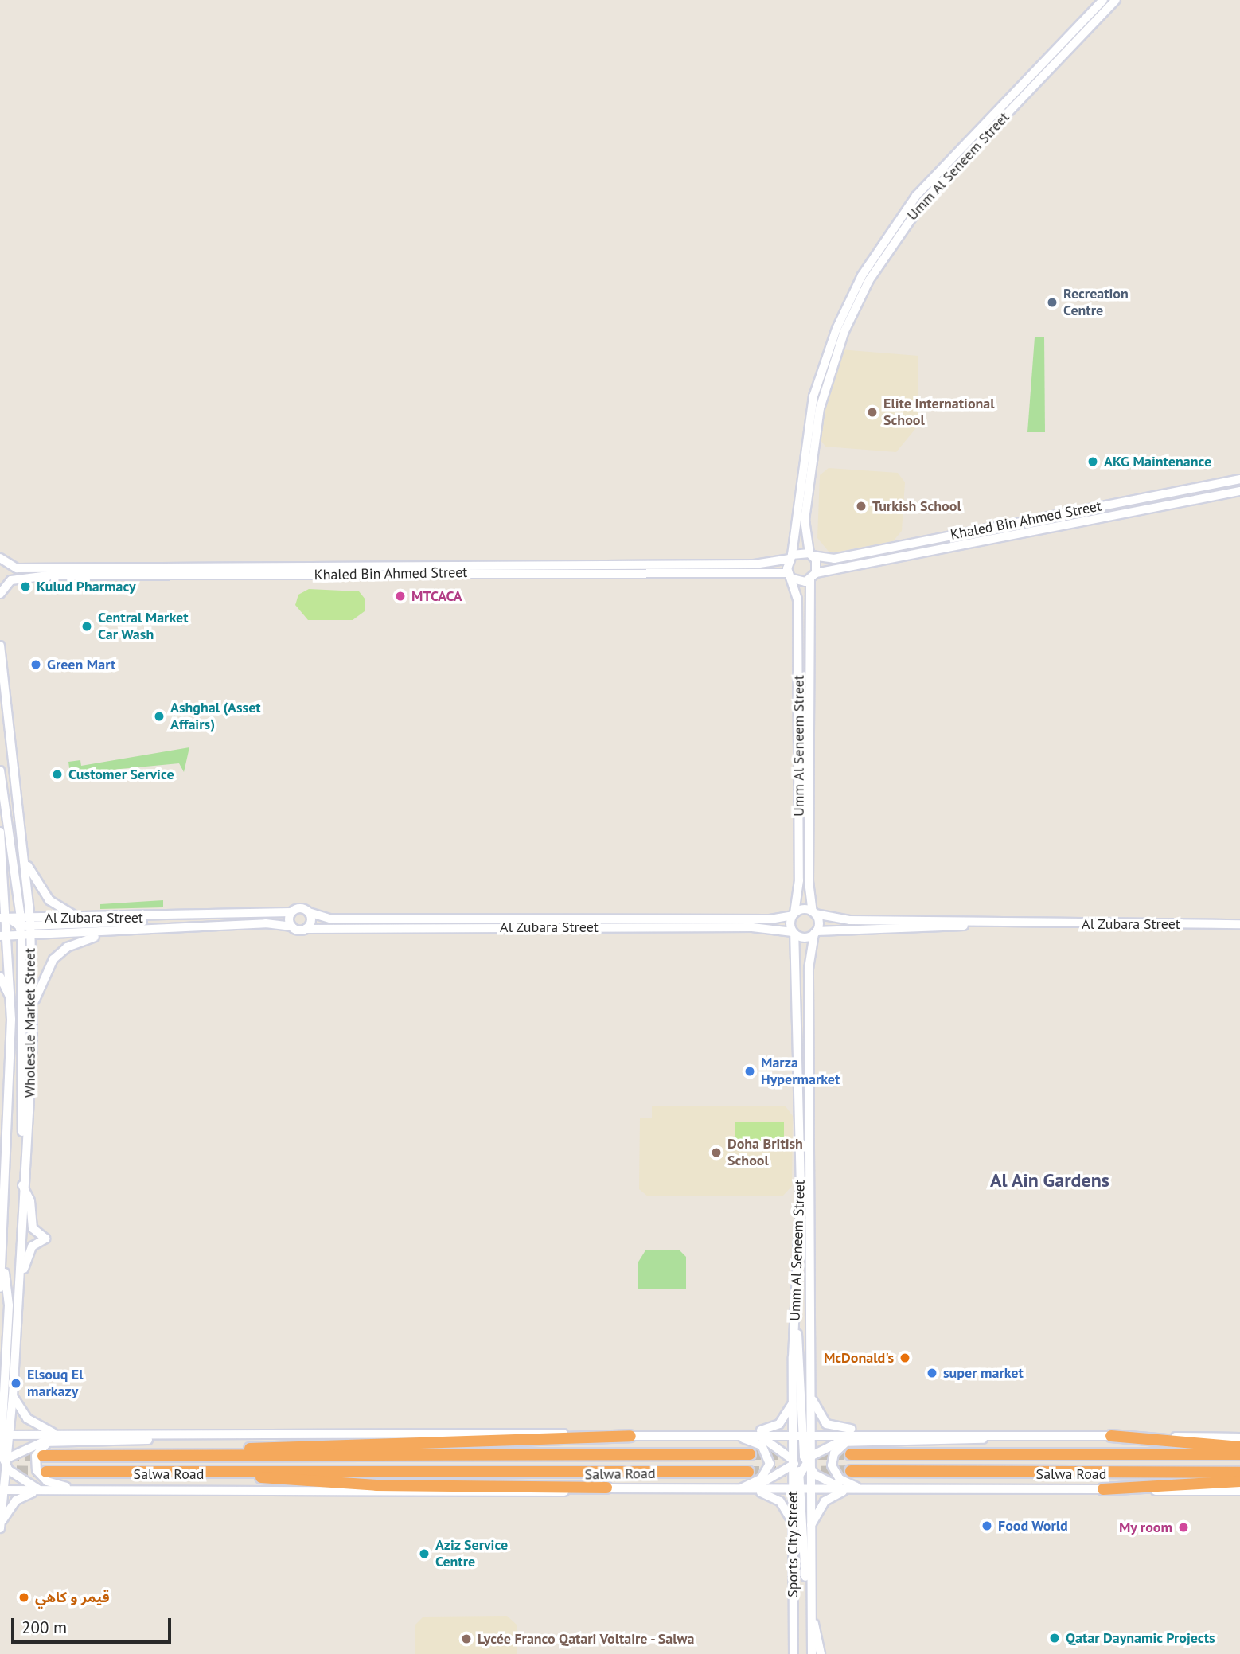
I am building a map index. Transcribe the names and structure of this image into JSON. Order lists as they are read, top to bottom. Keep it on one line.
{"streets":{"highway":["Salwa Road"],"main road":["Umm Al Seneem Street","Khaled Bin Ahmed Street","Al Zubara Street","Wholesale Market Street","Sports City Street"]},"crossings":[["Umm Al Seneem Street","Khaled Bin Ahmed Street"],["Umm Al Seneem Street","Al Zubara Street"],["Umm Al Seneem Street","Sports City Street"],["Al Zubara Street","Wholesale Market Street"],["Salwa Road","Sports City Street"]],"districts":["Al Ain Gardens"],"places":["Recreation Centre","Elite International School","AKG Maintenance","Turkish School","Kulud Pharmacy","MTCACA","Central Market Car Wash","Green Mart","Ashghal (Asset Affairs)","Customer Service","Marza Hypermarket","Doha British School","McDonald's","super market","Elsouq El markazy","Food World","My room","Aziz Service Centre","قيمر و كاهي","Qatar Daynamic Projects","Lycée Franco Qatari Voltaire - Salwa"],"scale_bar":"200 m"}
